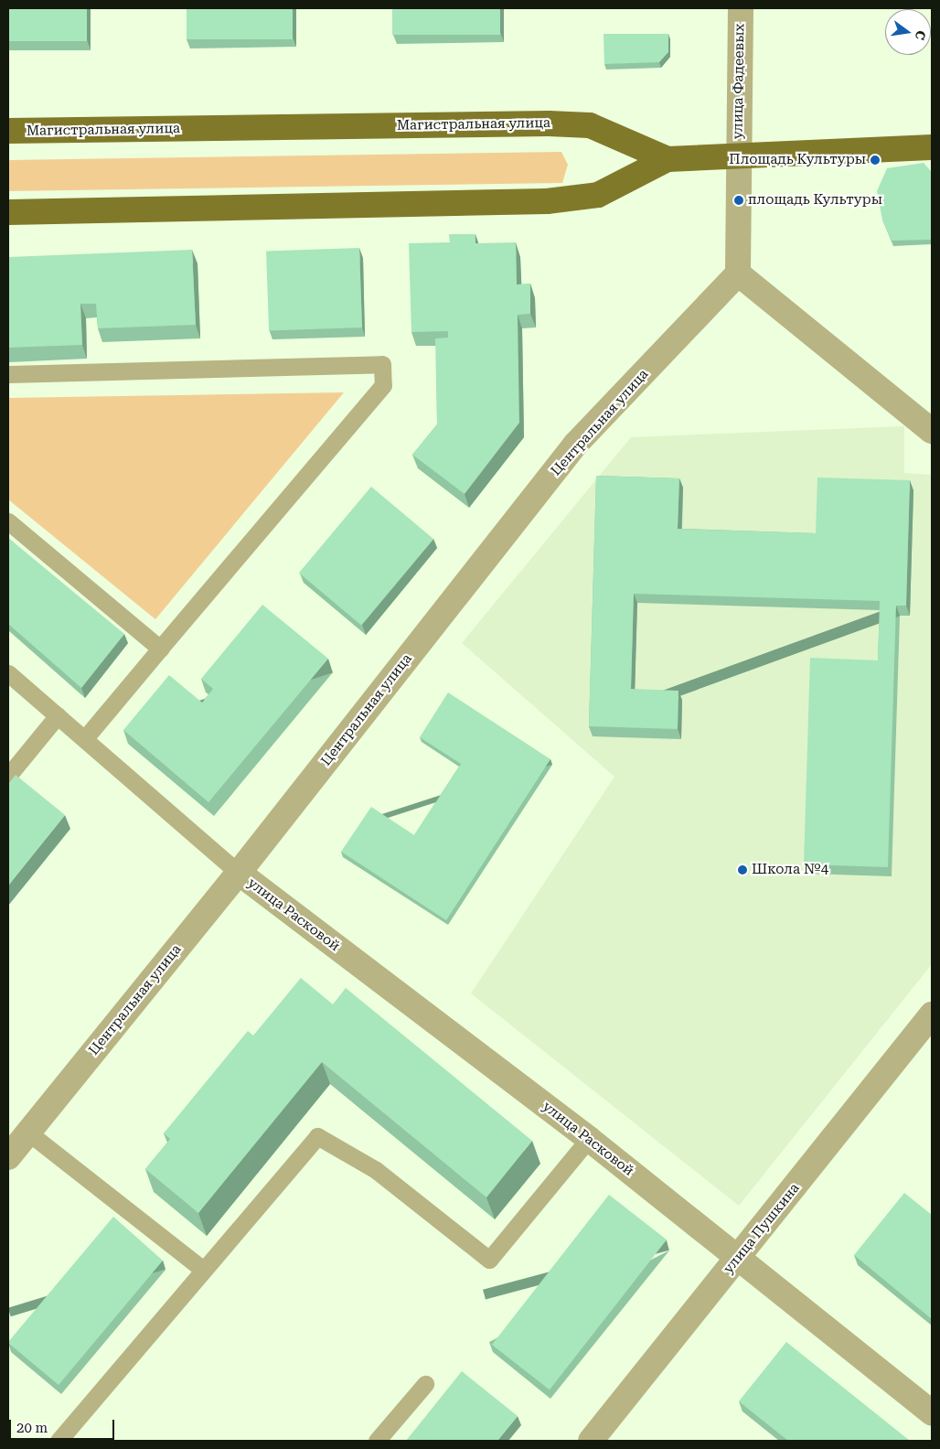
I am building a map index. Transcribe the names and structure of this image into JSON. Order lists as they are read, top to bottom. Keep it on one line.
{"streets":{"main road":["Магистральная улица"],"street":["улица Фадеевых","Центральная улица","улица Расковой","улица Пушкина"]},"crossings":[["улица Фадеевых","Магистральная улица"],["Центральная улица","улица Расковой"],["улица Расковой","улица Пушкина"]],"places":["Площадь Культуры","площадь Культуры","Школа №4"],"scale_bar":"20 m","north":"right"}
